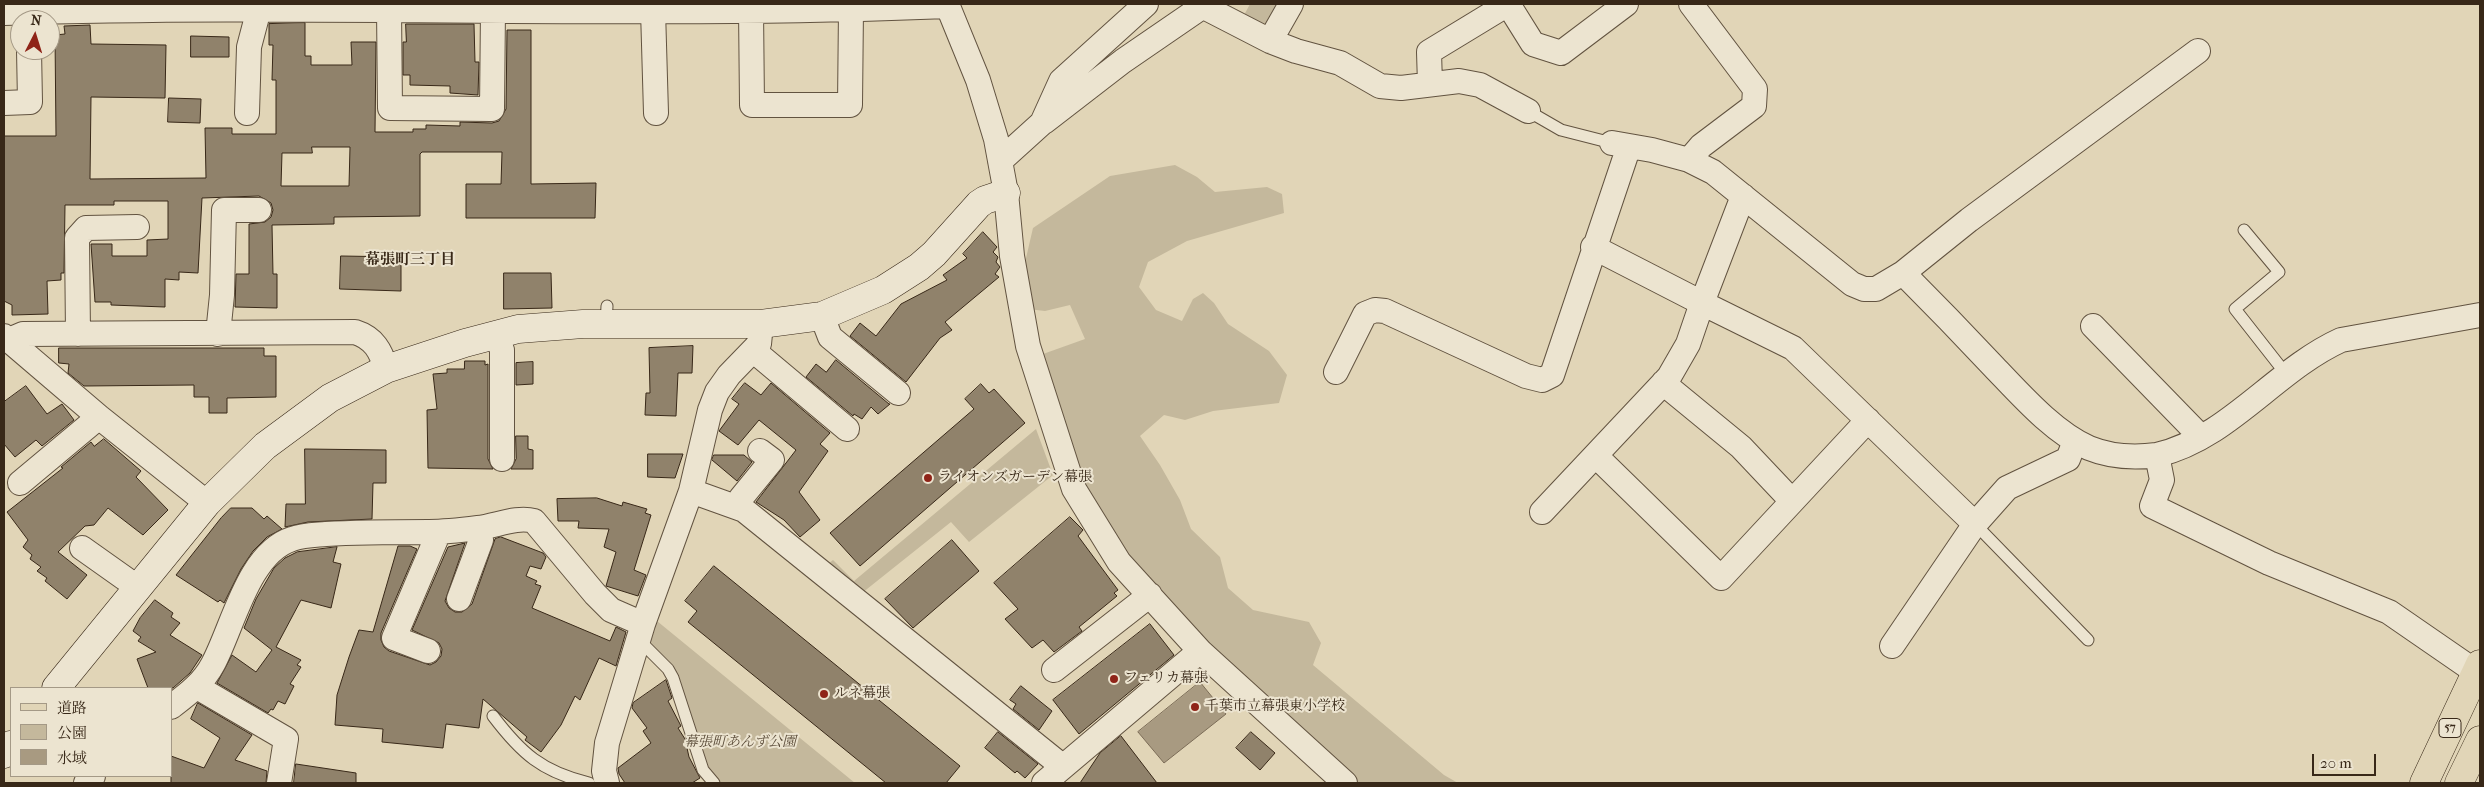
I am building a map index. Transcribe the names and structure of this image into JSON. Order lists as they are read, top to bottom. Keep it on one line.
{"streets":{"main road":["57"]},"districts":["幕張町三丁目"],"parks":["幕張町あんず公園"],"places":["ライオンズガーデン幕張","フェリカ幕張","ルネ幕張","千葉市立幕張東小学校"],"legend":["道路","公園","水域"],"scale_bar":"20 m","north":"top"}
